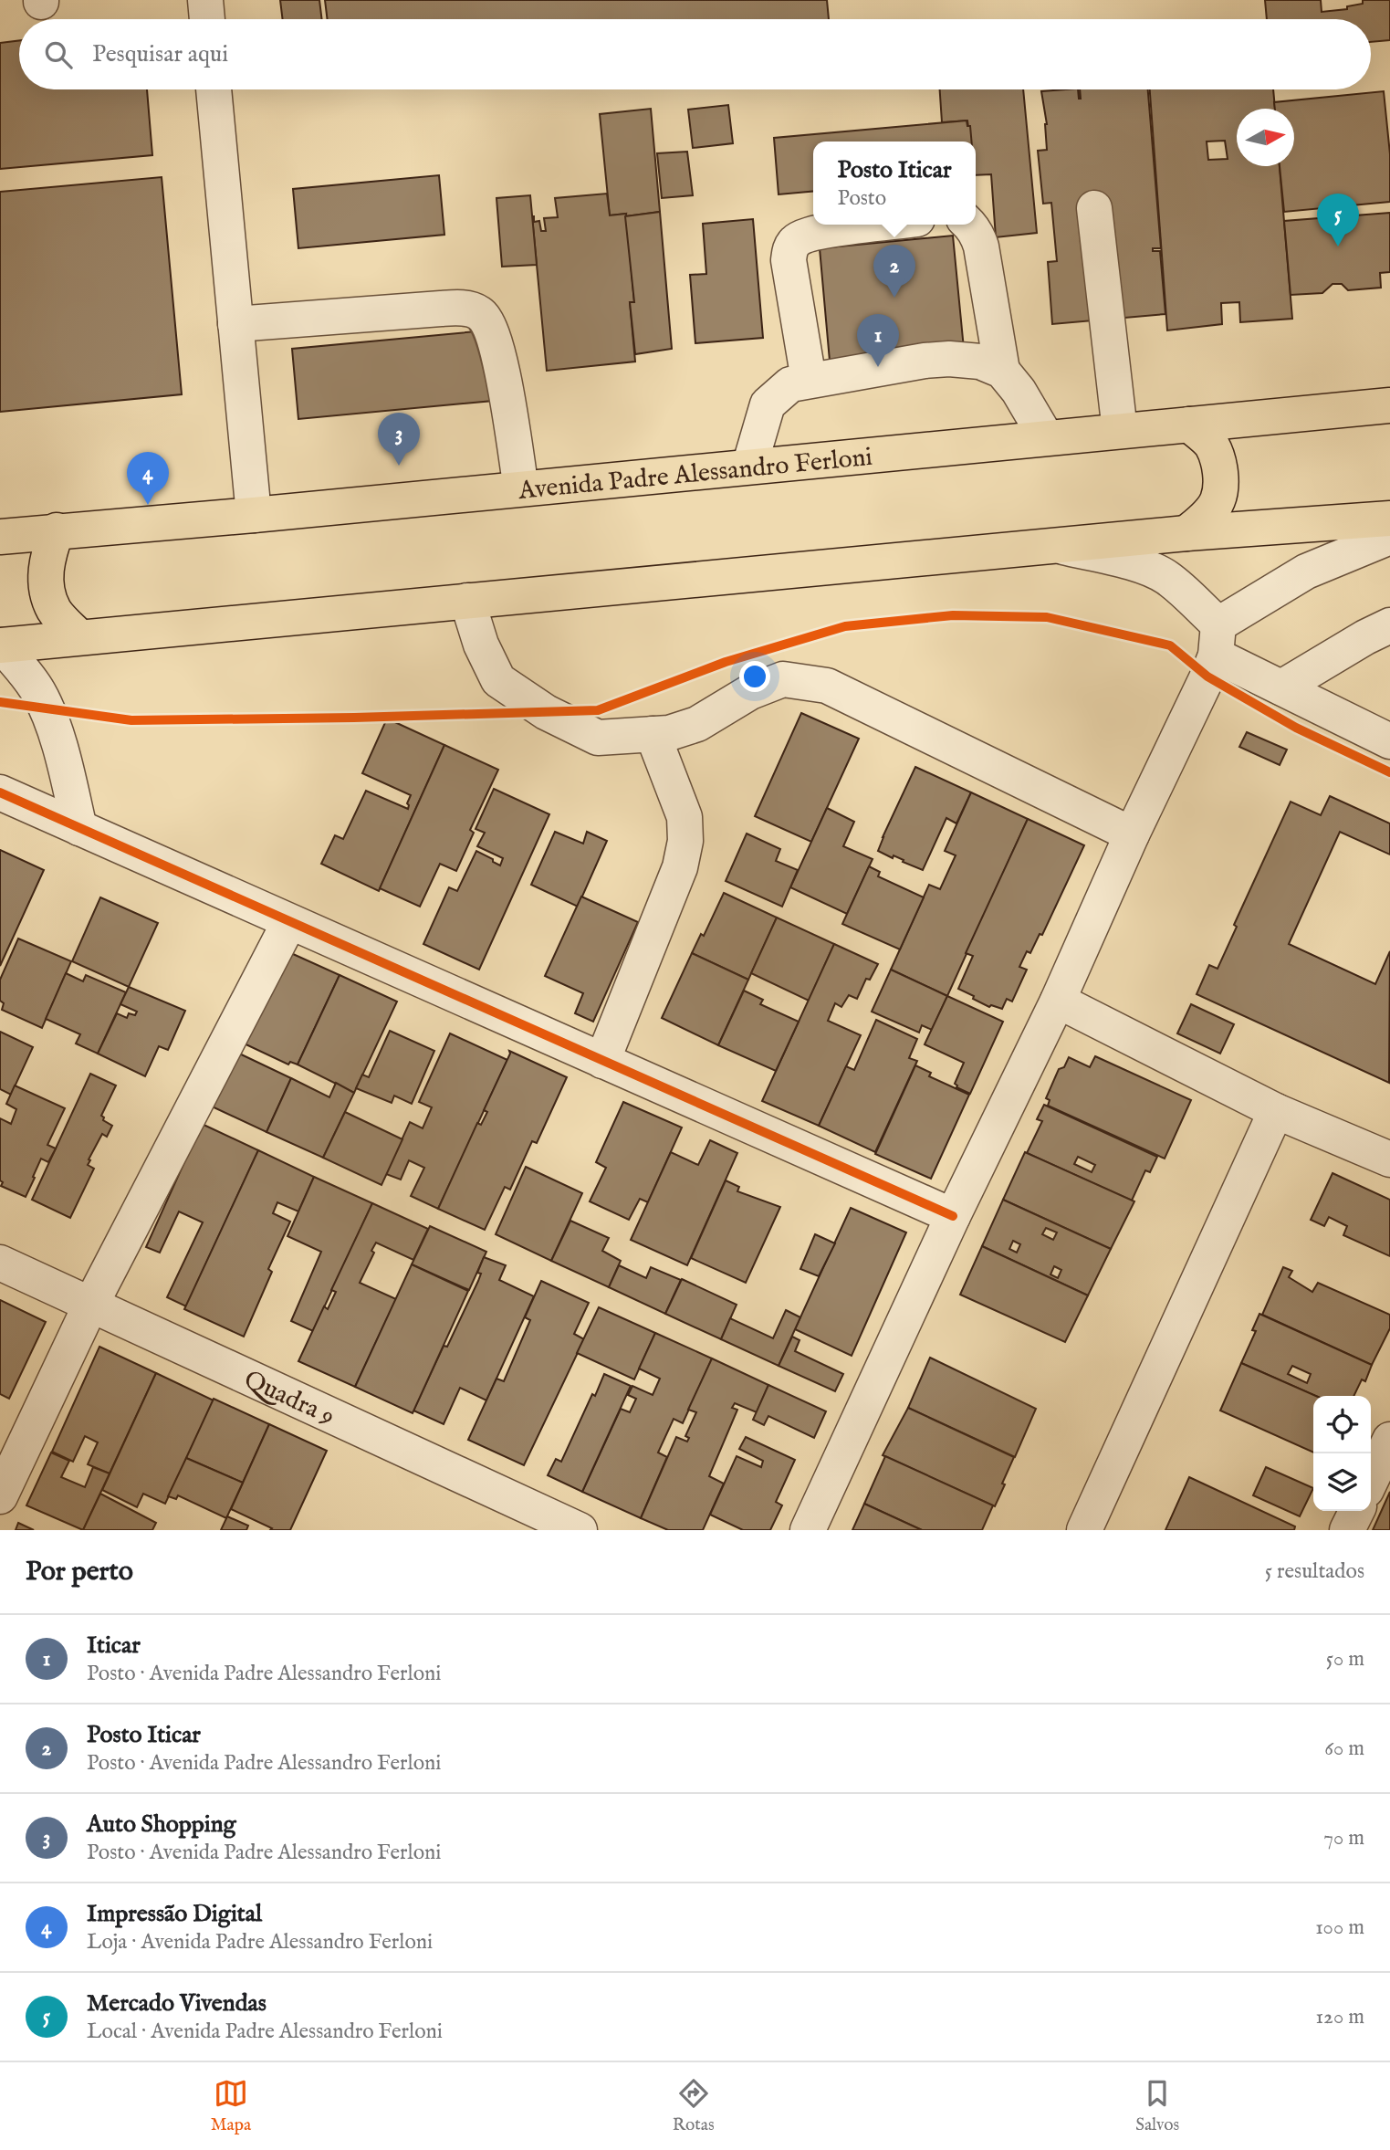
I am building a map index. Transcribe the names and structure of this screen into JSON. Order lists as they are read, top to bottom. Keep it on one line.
{"streets":{"main road":["Avenida Padre Alessandro Ferloni"],"street":["Quadra 9"]},"north":"right","page":{"search":"Pesquisar aqui","popup":["Posto Iticar","Posto"],"pins":["5","2","1","3","4"],"heading":["Por perto","5 resultados"],"list":[{"mark":"1","name":"Iticar","note":"Posto · Avenida Padre Alessandro Ferloni","value":"50 m"},{"mark":"2","name":"Posto Iticar","note":"Posto · Avenida Padre Alessandro Ferloni","value":"60 m"},{"mark":"3","name":"Auto Shopping","note":"Posto · Avenida Padre Alessandro Ferloni","value":"70 m"},{"mark":"4","name":"Impressão Digital","note":"Loja · Avenida Padre Alessandro Ferloni","value":"100 m"},{"mark":"5","name":"Mercado Vivendas","note":"Local · Avenida Padre Alessandro Ferloni","value":"120 m"}],"nav":["Mapa","Rotas","Salvos"]}}
